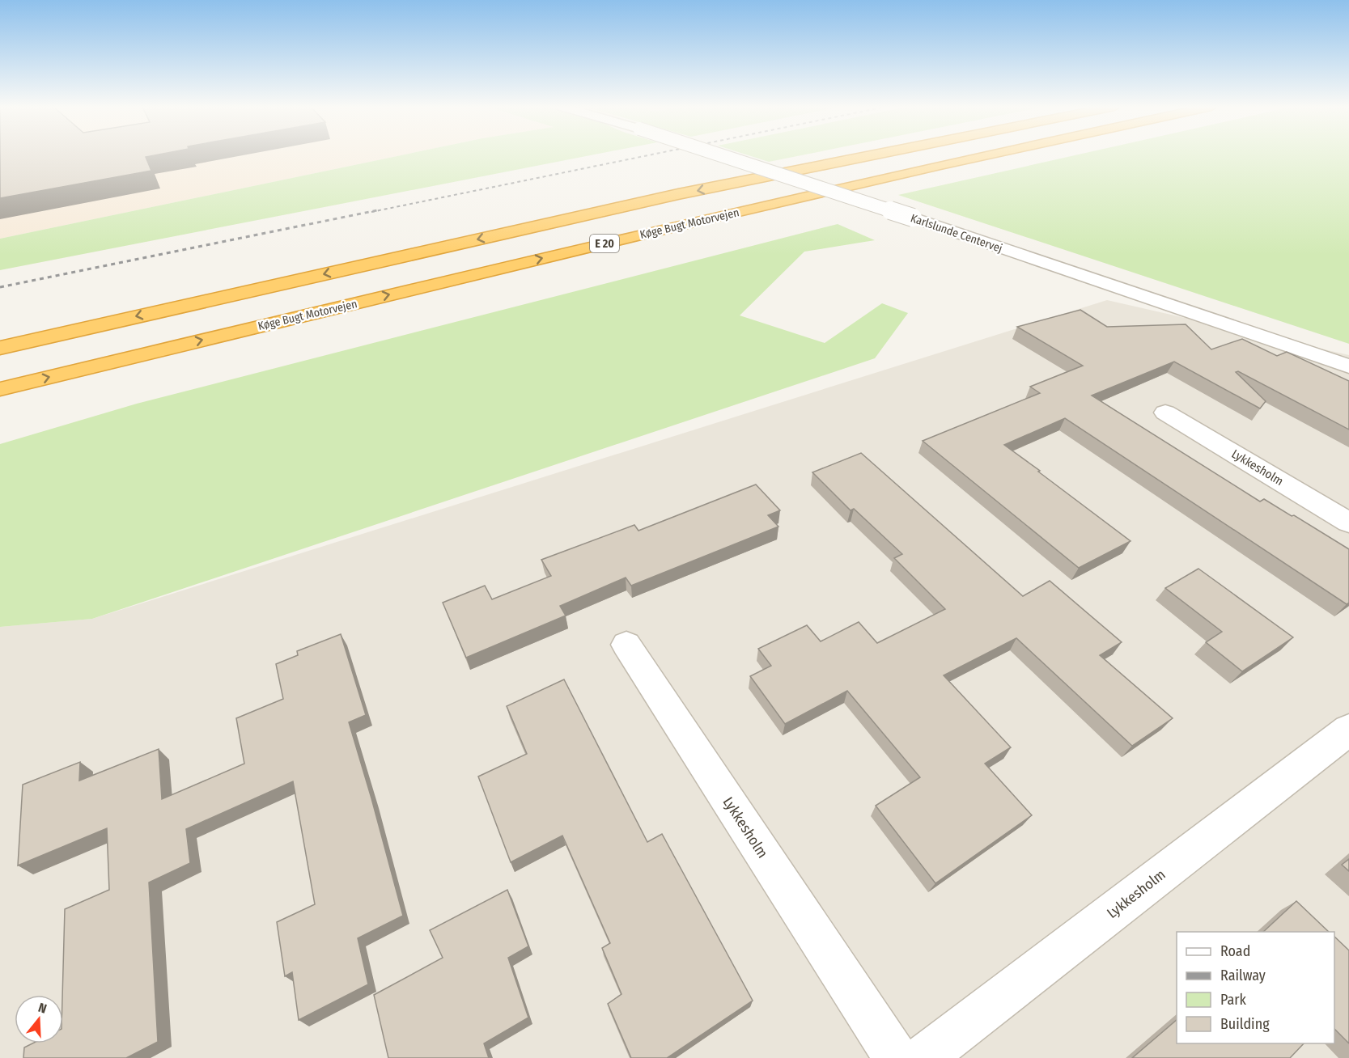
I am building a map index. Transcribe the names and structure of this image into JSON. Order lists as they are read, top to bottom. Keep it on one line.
{"streets":{"highway":["Køge Bugt Motorvejen","E 20"],"street":["Karlslunde Centervej","Lykkesholm"]},"legend":["Road","Railway","Park","Building"],"north":"top"}
